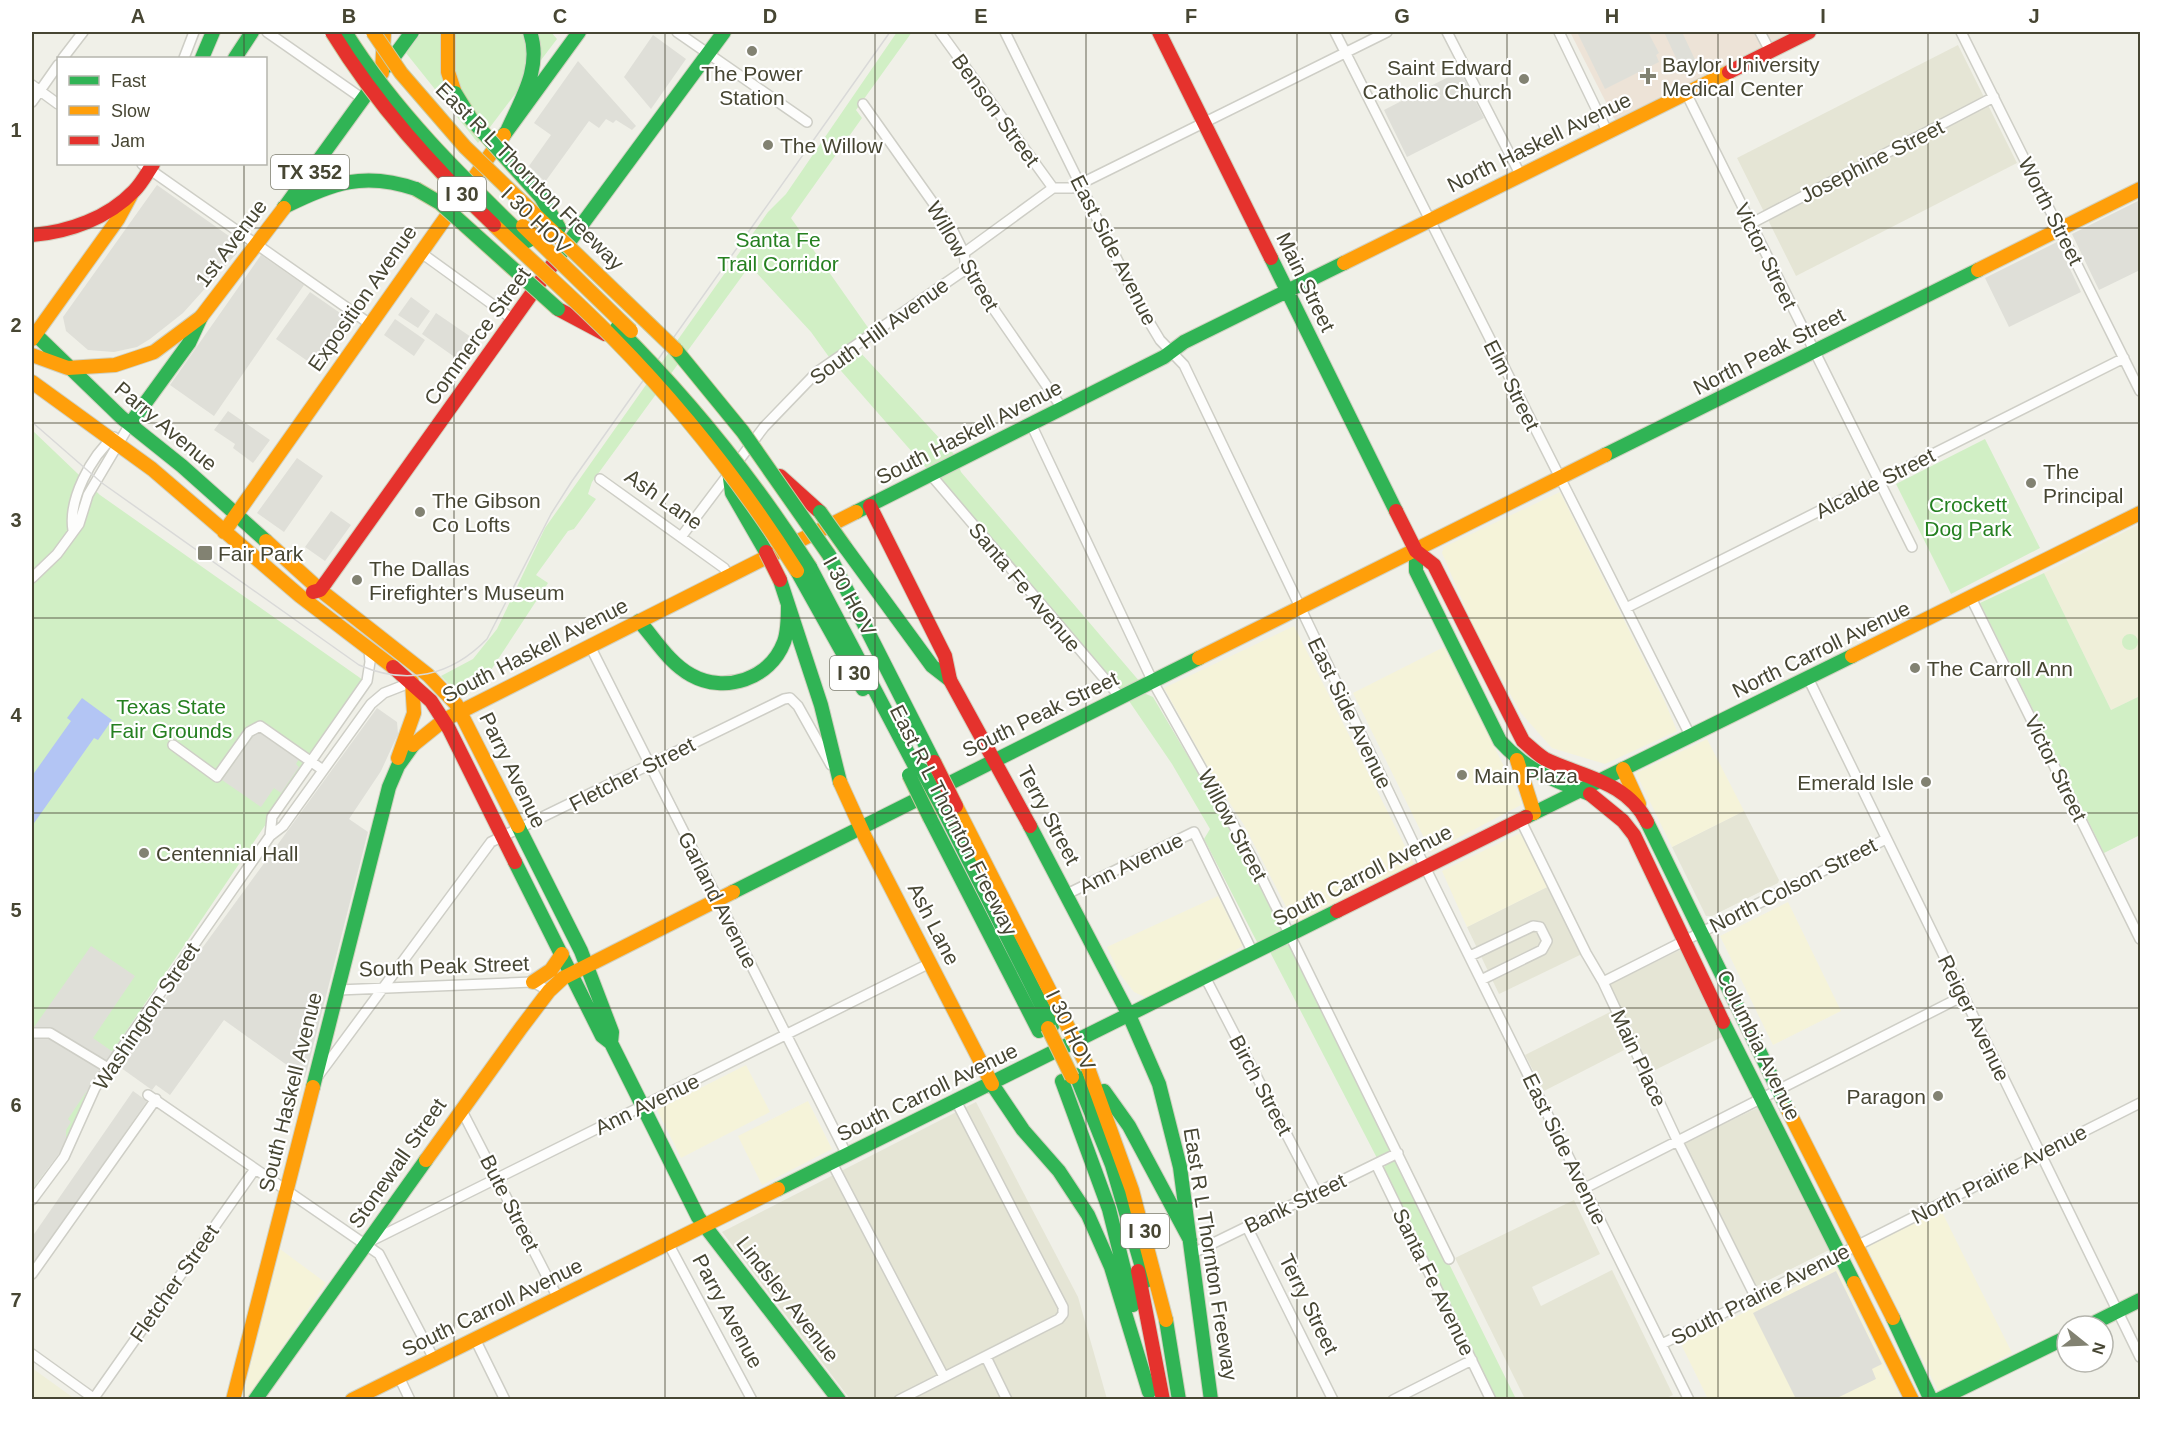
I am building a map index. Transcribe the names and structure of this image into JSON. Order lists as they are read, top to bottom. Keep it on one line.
{"streets":{"main road":["North Haskell Avenue","TX 352","East R L Thornton Freeway","I 30","I 30 HOV","1st Avenue","Main Street","Exposition Avenue","Commerce Street","North Peak Street","Parry Avenue","South Haskell Avenue","Ash Lane","North Carroll Avenue","South Peak Street","Terry Street","South Carroll Avenue","Columbia Avenue","Stonewall Street","Lindsley Avenue"],"street":["Benson Street","Josephine Street","Worth Street","East Side Avenue","Willow Street","Victor Street","South Hill Avenue","Elm Street","Alcalde Street","Santa Fe Avenue","Fletcher Street","Ann Avenue","North Colson Street","Garland Avenue","Washington Street","Reiger Avenue","Main Place","Birch Street","North Prairie Avenue","Bute Street","Bank Street","South Prairie Avenue"]},"crossings":[["North Haskell Avenue","Victor Street"],["North Haskell Avenue","Main Street"],["North Haskell Avenue","Elm Street"],["North Haskell Avenue","South Haskell Avenue"],["Josephine Street","Worth Street"],["Josephine Street","Victor Street"],["TX 352","1st Avenue"],["TX 352","Parry Avenue"],["East R L Thornton Freeway","I 30 HOV"],["East R L Thornton Freeway","Ash Lane"],["East R L Thornton Freeway","Terry Street"],["East R L Thornton Freeway","South Carroll Avenue"],["East R L Thornton Freeway","Bank Street"],["Worth Street","North Peak Street"],["Worth Street","Alcalde Street"],["1st Avenue","Parry Avenue"],["East Side Avenue","South Haskell Avenue"],["East Side Avenue","South Peak Street"],["East Side Avenue","South Carroll Avenue"],["East Side Avenue","South Prairie Avenue"],["Willow Street","South Hill Avenue"],["Willow Street","South Haskell Avenue"],["Willow Street","South Peak Street"],["Willow Street","South Carroll Avenue"],["Willow Street","Bank Street"],["Victor Street","North Peak Street"],["Victor Street","Alcalde Street"],["Victor Street","North Carroll Avenue"],["Main Street","North Peak Street"],["Main Street","South Haskell Avenue"],["Main Street","North Carroll Avenue"],["Main Street","South Peak Street"],["Main Street","Columbia Avenue"],["Exposition Avenue","Parry Avenue"],["South Hill Avenue","Ash Lane"],["Commerce Street","Parry Avenue"],["North Peak Street","Elm Street"],["North Peak Street","South Peak Street"],["Elm Street","Alcalde Street"],["Elm Street","North Carroll Avenue"],["Parry Avenue","South Haskell Avenue"],["Parry Avenue","South Peak Street"],["Parry Avenue","Fletcher Street"],["Parry Avenue","Ann Avenue"],["Parry Avenue","South Carroll Avenue"],["Parry Avenue","Washington Street"],["Parry Avenue","Stonewall Street"],["Parry Avenue","Lindsley Avenue"],["South Haskell Avenue","Ash Lane"],["South Haskell Avenue","Santa Fe Avenue"],["South Haskell Avenue","South Peak Street"],["South Haskell Avenue","Fletcher Street"],["South Haskell Avenue","Terry Street"],["South Haskell Avenue","Garland Avenue"],["Ash Lane","South Peak Street"],["Ash Lane","Fletcher Street"],["Ash Lane","Ann Avenue"],["Ash Lane","South Carroll Avenue"],["Santa Fe Avenue","South Peak Street"],["Santa Fe Avenue","Bank Street"],["North Carroll Avenue","South Carroll Avenue"],["North Carroll Avenue","Reiger Avenue"],["North Carroll Avenue","Columbia Avenue"],["North Carroll Avenue","Main Place"],["South Peak Street","Fletcher Street"],["South Peak Street","Terry Street"],["South Peak Street","Garland Avenue"],["South Peak Street","Stonewall Street"],["Fletcher Street","Garland Avenue"],["Terry Street","Ann Avenue"],["Terry Street","South Carroll Avenue"],["Terry Street","Bank Street"],["Ann Avenue","South Carroll Avenue"],["Ann Avenue","Garland Avenue"],["Ann Avenue","Stonewall Street"],["Ann Avenue","Bute Street"],["South Carroll Avenue","Garland Avenue"],["South Carroll Avenue","Main Place"],["South Carroll Avenue","Birch Street"],["South Carroll Avenue","Bute Street"],["South Carroll Avenue","Lindsley Avenue"],["North Colson Street","Reiger Avenue"],["North Colson Street","Columbia Avenue"],["North Colson Street","Main Place"],["Reiger Avenue","North Prairie Avenue"],["Columbia Avenue","North Prairie Avenue"],["Columbia Avenue","South Prairie Avenue"],["Main Place","South Prairie Avenue"],["Birch Street","Bank Street"],["Stonewall Street","Bute Street"],["North Prairie Avenue","South Prairie Avenue"]],"parks":["Santa Fe Trail Corridor","Crockett Dog Park","Texas State Fair Grounds"],"places":{"other":["The Power Station","Saint Edward Catholic Church","The Willow","The Principal","The Gibson Co Lofts","The Dallas Firefighter's Museum","The Carroll Ann","Main Plaza","Emerald Isle","Centennial Hall","Paragon"],"health":["Baylor University Medical Center"],"transit":["Fair Park"]},"legend":["Fast","Slow","Jam"],"north":"right","grid":{"columns":["A","B","C","D","E","F","G","H","I","J"],"rows":["1","2","3","4","5","6","7"]}}
